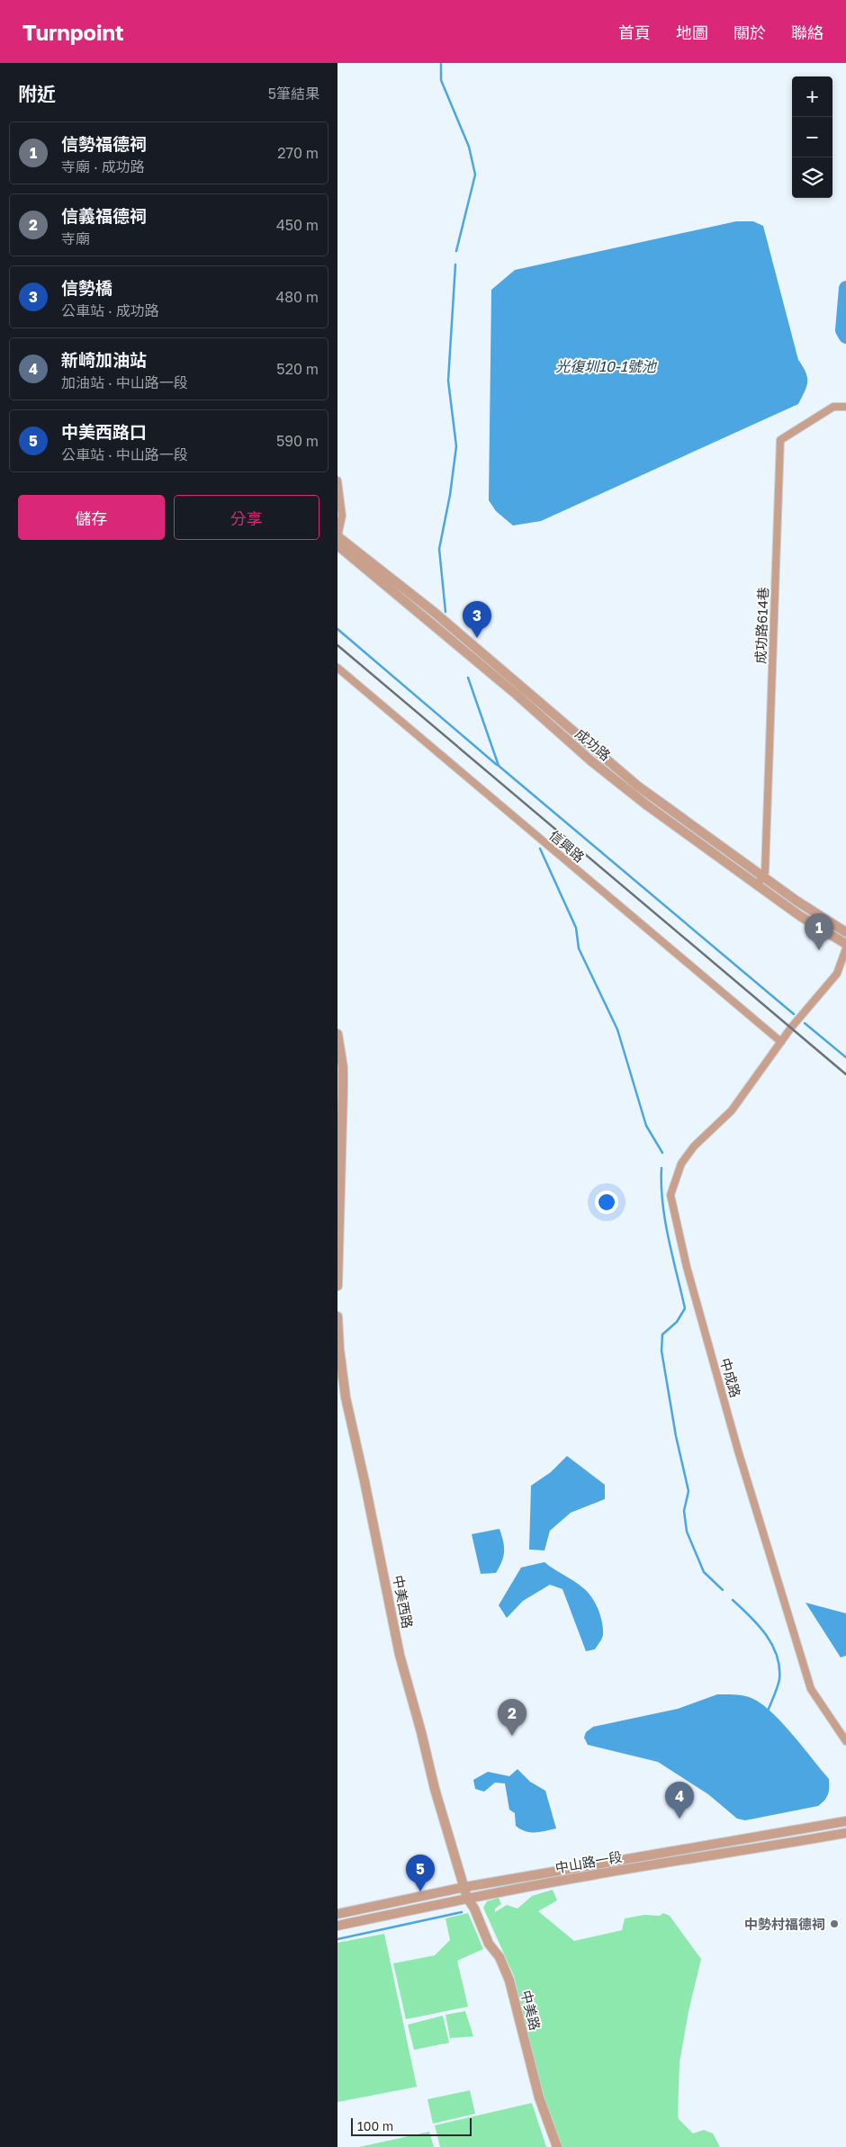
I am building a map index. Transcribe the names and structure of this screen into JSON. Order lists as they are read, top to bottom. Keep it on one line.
{"streets":{"street":["成功路614巷","成功路","信興路","中成路","中美西路","中山路一段","中美路"]},"crossings":[["成功路614巷","成功路"],["信興路","中成路"],["中美西路","中山路一段"],["中美西路","中美路"],["中山路一段","中美路"]],"water":["光復圳10-1號池"],"places":["中勢村福德祠"],"scale_bar":"100 m","page":{"header":"Turnpoint","nav":["首頁","地圖","關於","聯絡"],"heading":["附近","5筆結果"],"map_buttons":["+","−"],"list":[{"mark":"1","name":"信勢福德祠","note":"寺廟 · 成功路","value":"270 m"},{"mark":"2","name":"信義福德祠","note":"寺廟","value":"450 m"},{"mark":"3","name":"信勢橋","note":"公車站 · 成功路","value":"480 m"},{"mark":"4","name":"新崎加油站","note":"加油站 · 中山路一段","value":"520 m"},{"mark":"5","name":"中美西路口","note":"公車站 · 中山路一段","value":"590 m"}],"buttons":["儲存","分享"],"pins":["3","1","2","4","5"],"scale":"100 m"}}
